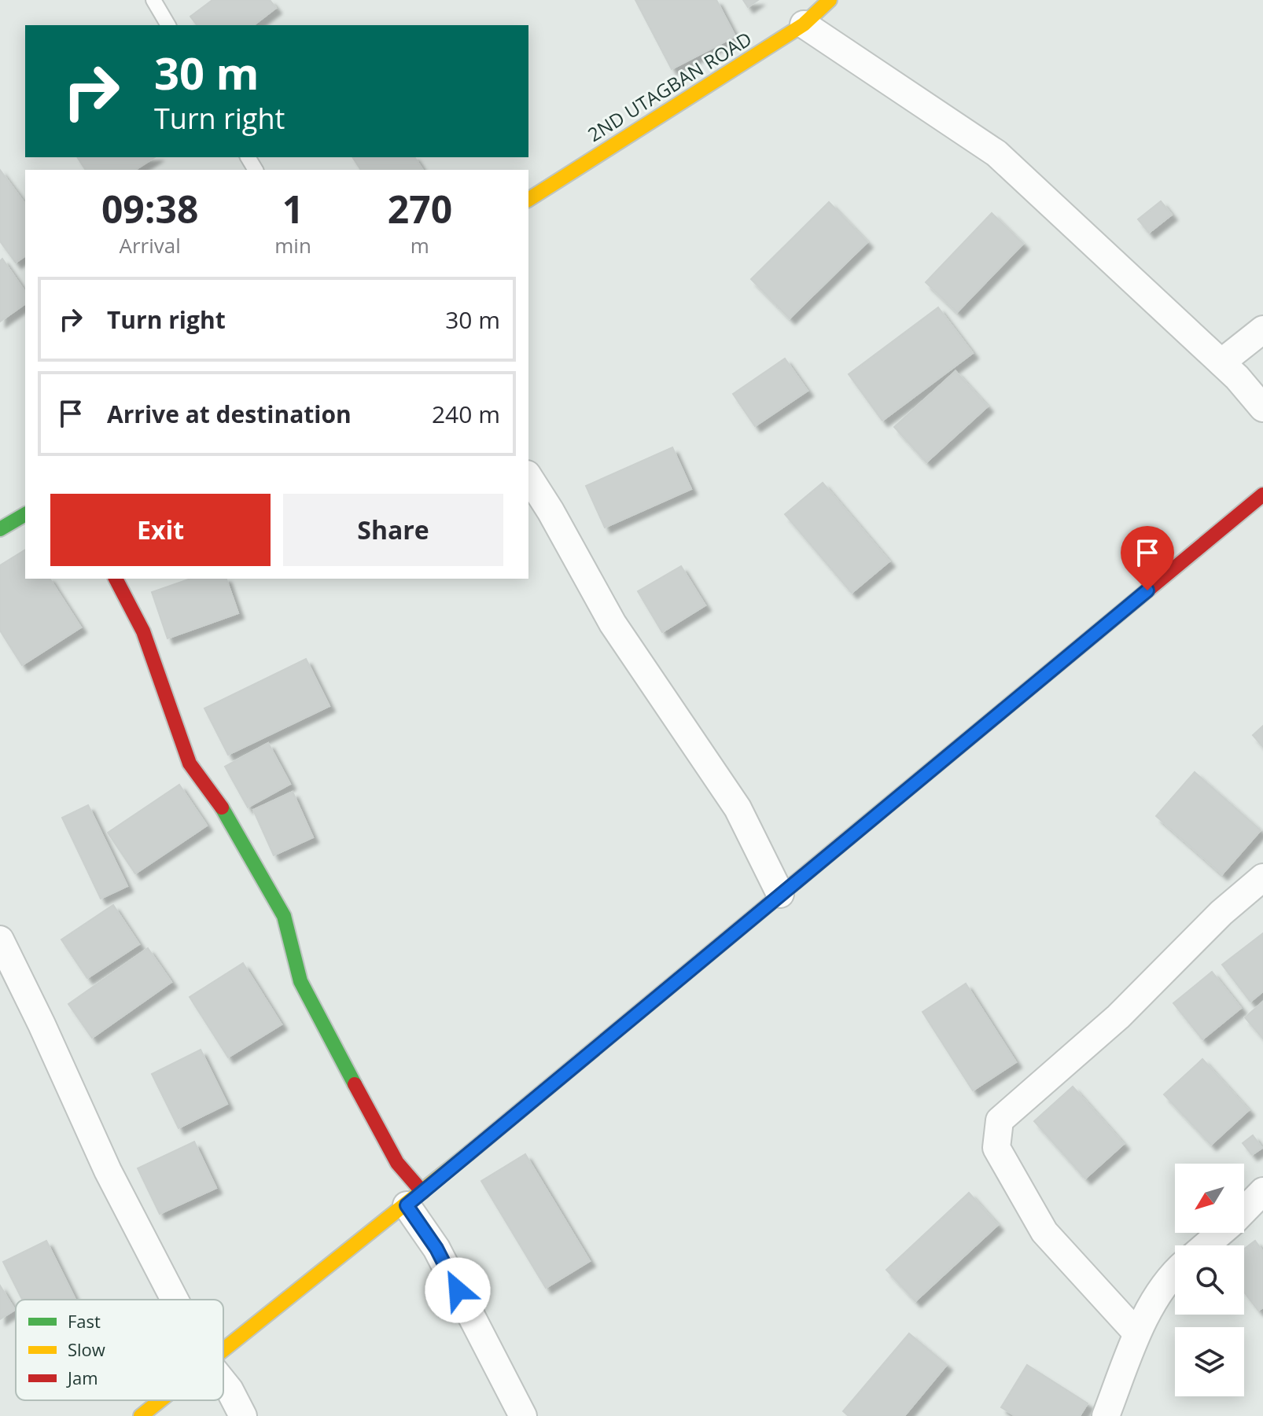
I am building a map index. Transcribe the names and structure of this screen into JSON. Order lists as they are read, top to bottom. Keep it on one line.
{"streets":{"street":["2ND UTAGBAN ROAD"]},"legend":["Fast","Slow","Jam"],"north":"bottom left","page":{"turn":["30 m","Turn right"],"eta":["09:38","Arrival","1","min","270","m"],"list":[{"name":"Turn right","value":"30 m"},{"name":"Arrive at destination","value":"240 m"}],"buttons":["Exit","Share"]}}
